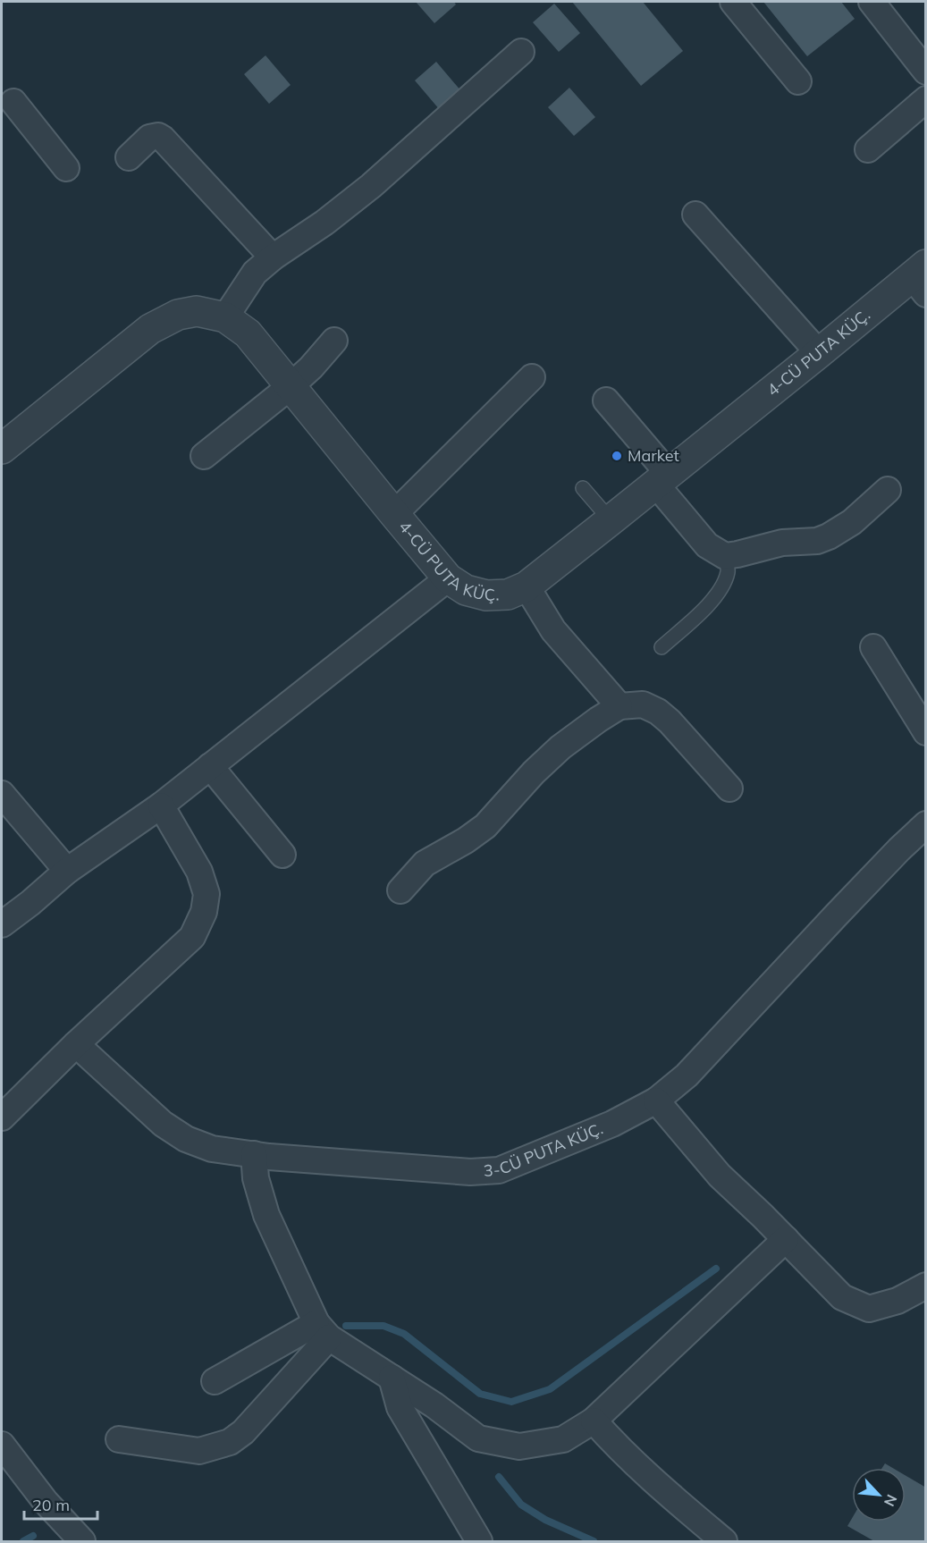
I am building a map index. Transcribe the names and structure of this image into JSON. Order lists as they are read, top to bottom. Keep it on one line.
{"streets":{"street":["4-CÜ PUTA KÜÇ.","3-CÜ PUTA KÜÇ."]},"places":["Market"],"scale_bar":"20 m","north":"bottom right"}
